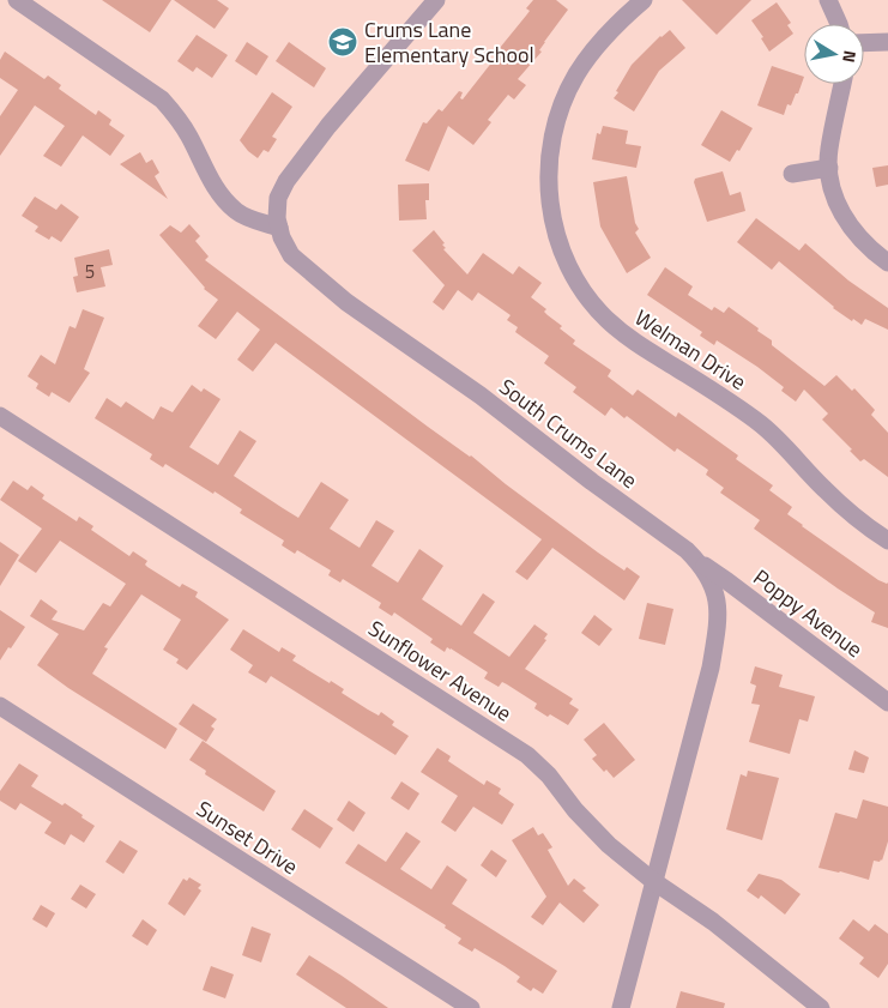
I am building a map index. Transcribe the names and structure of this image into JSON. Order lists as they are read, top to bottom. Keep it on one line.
{"streets":{"street":["Welman Drive","South Crums Lane","Poppy Avenue","Sunflower Avenue","Sunset Drive"]},"crossings":[["South Crums Lane","Poppy Avenue"],["South Crums Lane","Sunflower Avenue"]],"places":{"school or university":["Crums Lane Elementary School"]},"house_numbers":["5"],"north":"right"}
